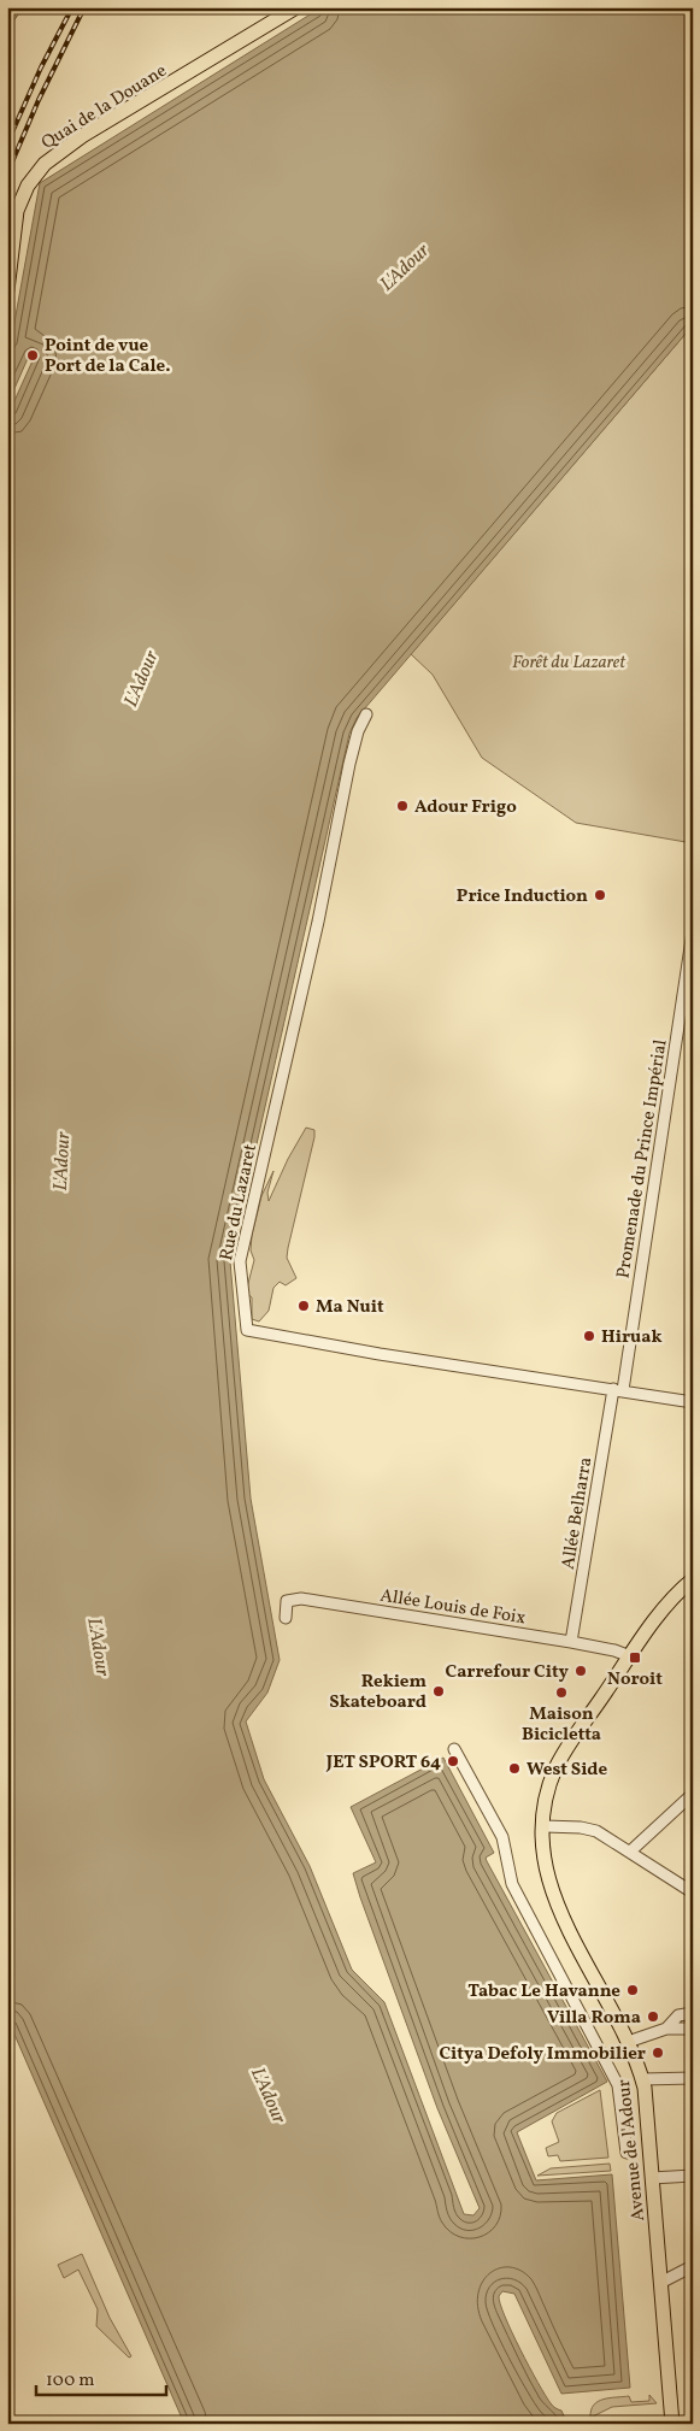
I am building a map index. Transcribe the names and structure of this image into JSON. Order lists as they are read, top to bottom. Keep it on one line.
{"streets":{"main road":["Quai de la Douane","Avenue de l'Adour"],"street":["Promenade du Prince Impérial","Rue du Lazaret","Allée Belharra","Allée Louis de Foix"]},"crossings":[["Promenade du Prince Impérial","Rue du Lazaret"],["Promenade du Prince Impérial","Allée Belharra"],["Rue du Lazaret","Allée Belharra"],["Allée Belharra","Allée Louis de Foix"],["Allée Louis de Foix","Avenue de l'Adour"]],"water":["L'Adour"],"parks":["Forêt du Lazaret"],"places":{"other":["Point de vue Port de la Cale.","Adour Frigo","Price Induction","Ma Nuit","Hiruak","Carrefour City","Rekiem Skateboard","Maison Bicicletta","JET SPORT 64","West Side","Tabac Le Havanne","Villa Roma","Citya Defoly Immobilier"],"transit":["Noroit"]},"scale_bar":"100 m"}
